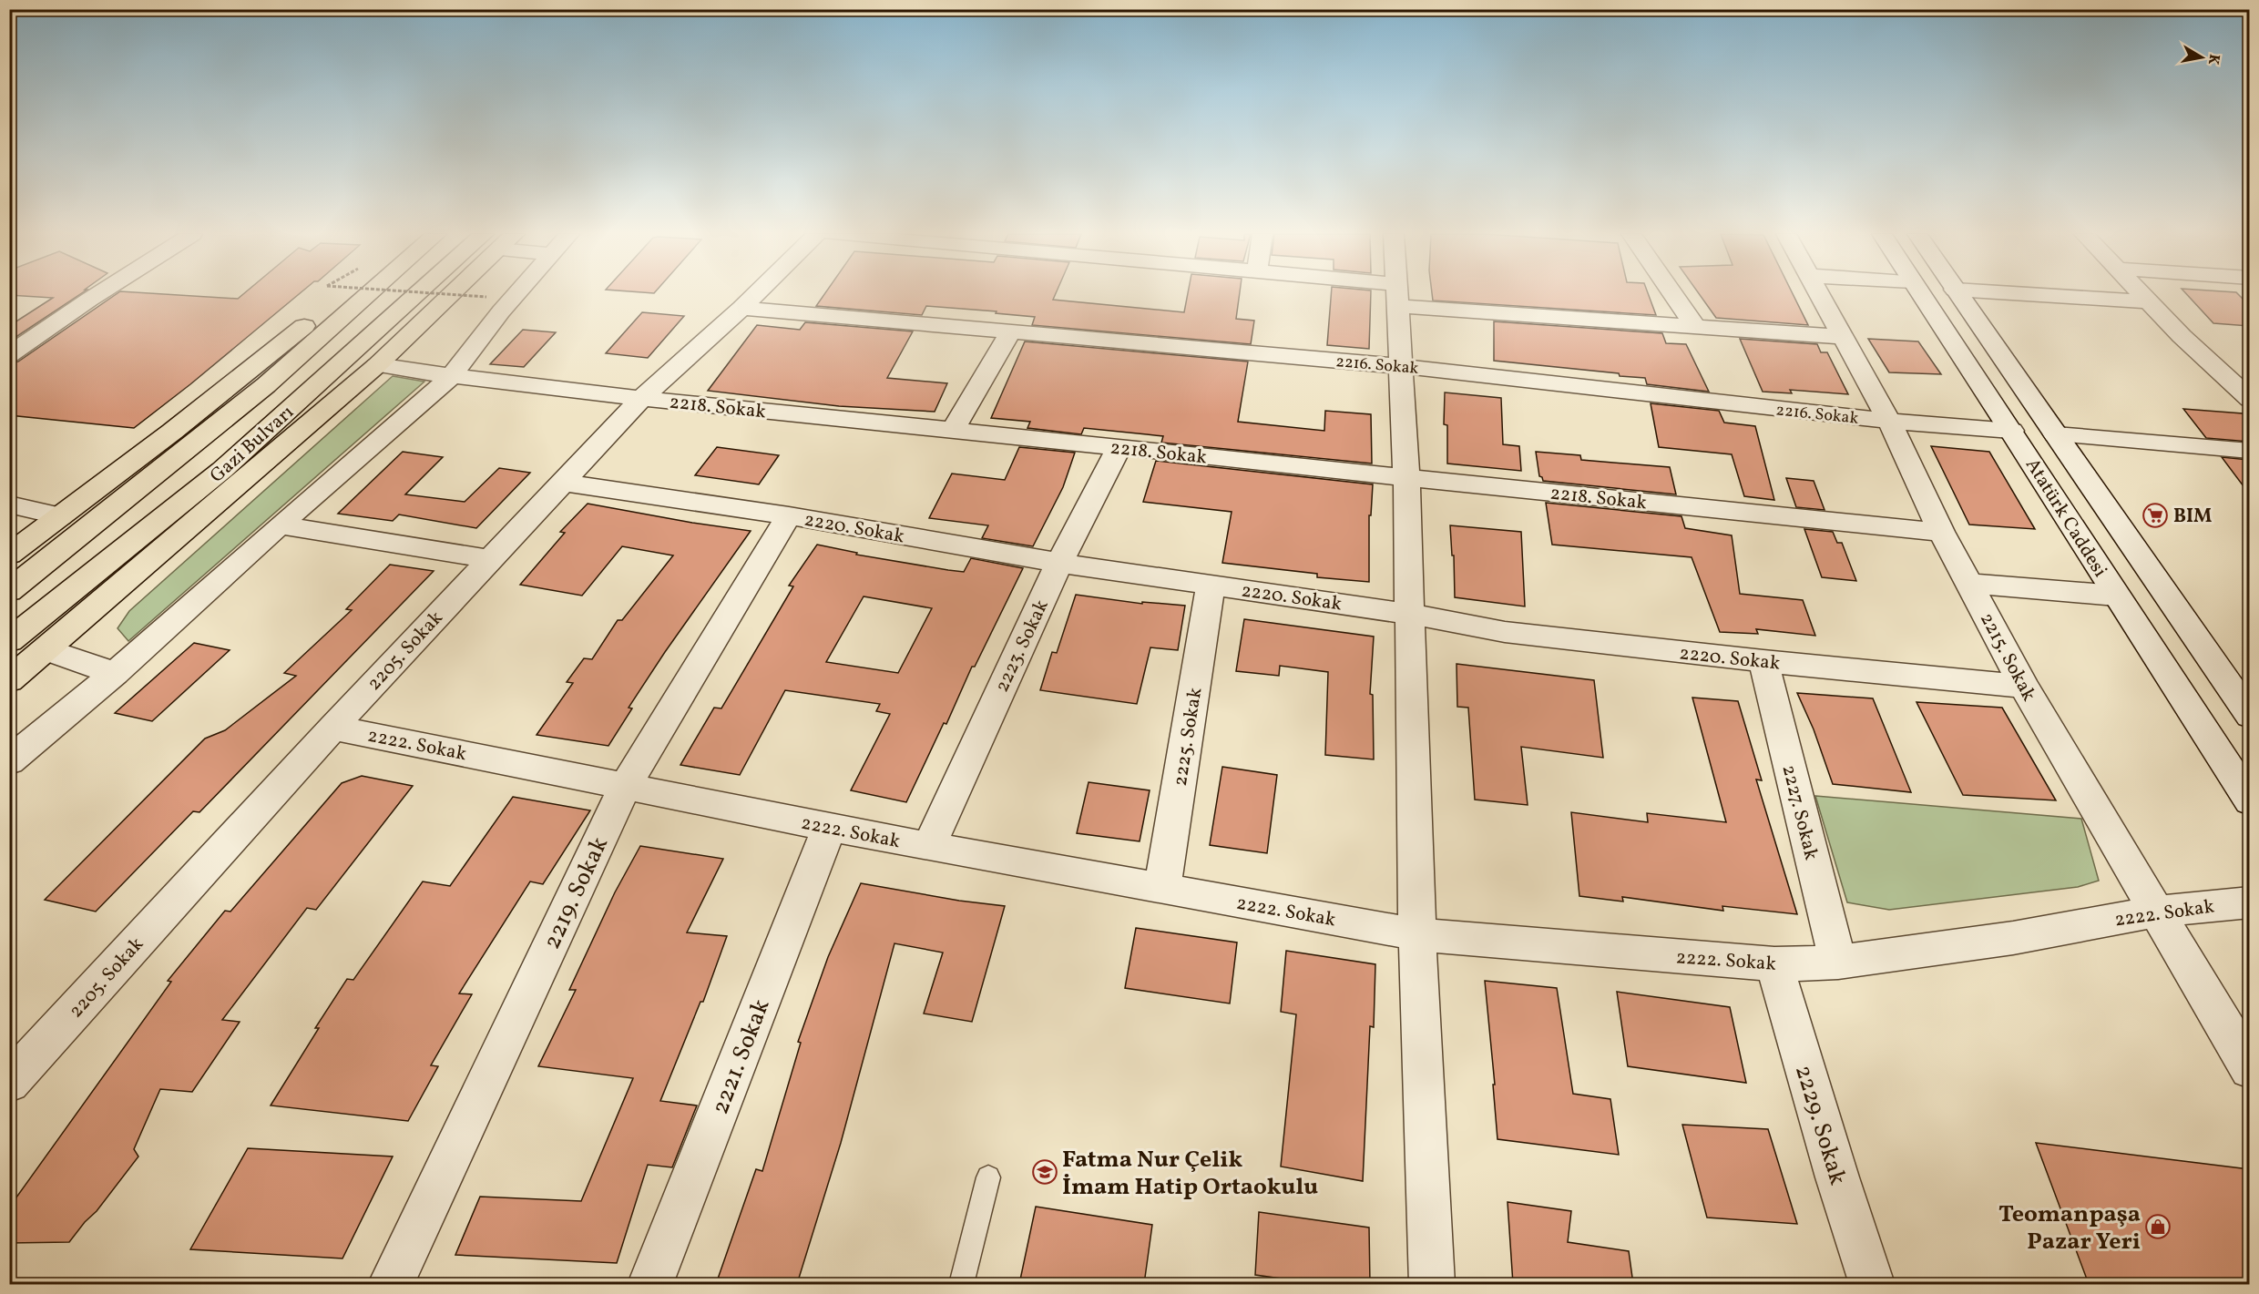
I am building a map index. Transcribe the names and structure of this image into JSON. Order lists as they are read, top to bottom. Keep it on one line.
{"streets":{"highway":["Gazi Bulvarı"],"street":["2216. Sokak","2218. Sokak","Atatürk Caddesi","2220. Sokak","2223. Sokak","2205. Sokak","2215. Sokak","2225. Sokak","2222. Sokak","2227. Sokak","2219. Sokak","2221. Sokak","2229. Sokak"]},"crossings":[["2216. Sokak","Atatürk Caddesi"],["2216. Sokak","2205. Sokak"],["2216. Sokak","2215. Sokak"],["2218. Sokak","2223. Sokak"],["2218. Sokak","2205. Sokak"],["2218. Sokak","2215. Sokak"],["2220. Sokak","2223. Sokak"],["2220. Sokak","2205. Sokak"],["2220. Sokak","2215. Sokak"],["2220. Sokak","2225. Sokak"],["2220. Sokak","2227. Sokak"],["2220. Sokak","2219. Sokak"],["2223. Sokak","2222. Sokak"],["2205. Sokak","2222. Sokak"],["2215. Sokak","2222. Sokak"],["2225. Sokak","2222. Sokak"],["2222. Sokak","2227. Sokak"],["2222. Sokak","2219. Sokak"],["2222. Sokak","2221. Sokak"],["2222. Sokak","2229. Sokak"]],"places":{"supermarket":["BIM"],"school or university":["Fatma Nur Çelik İmam Hatip Ortaokulu"],"shop":["Teomanpaşa Pazar Yeri"]},"north":"right"}
